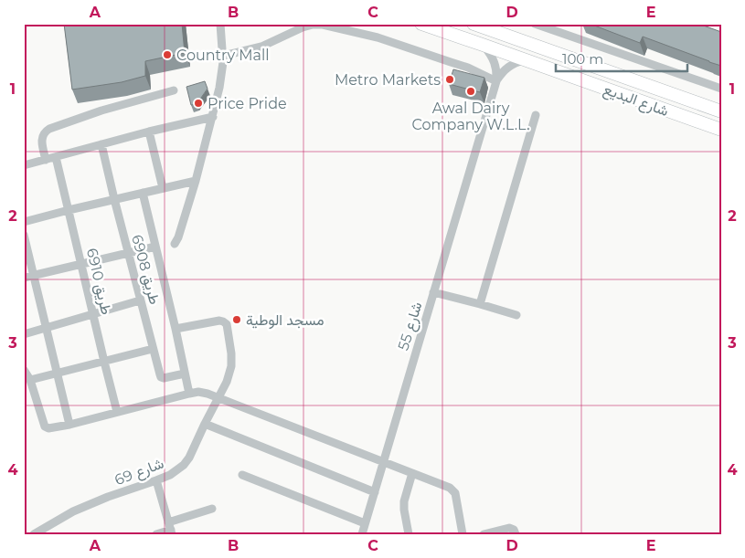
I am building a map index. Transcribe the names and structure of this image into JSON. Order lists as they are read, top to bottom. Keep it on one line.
{"streets":{"main road":["شارع البديع"],"street":["طريق 6908","طريق 6910","شارع 55","شارع 69"]},"crossings":[["شارع البديع","شارع 55"]],"places":["Country Mall","Metro Markets","Awal Dairy Company W.L.L.","Price Pride","مسجد الوطية"],"scale_bar":"100 m","grid":{"columns":["A","B","C","D","E"],"rows":["1","2","3","4"]}}
